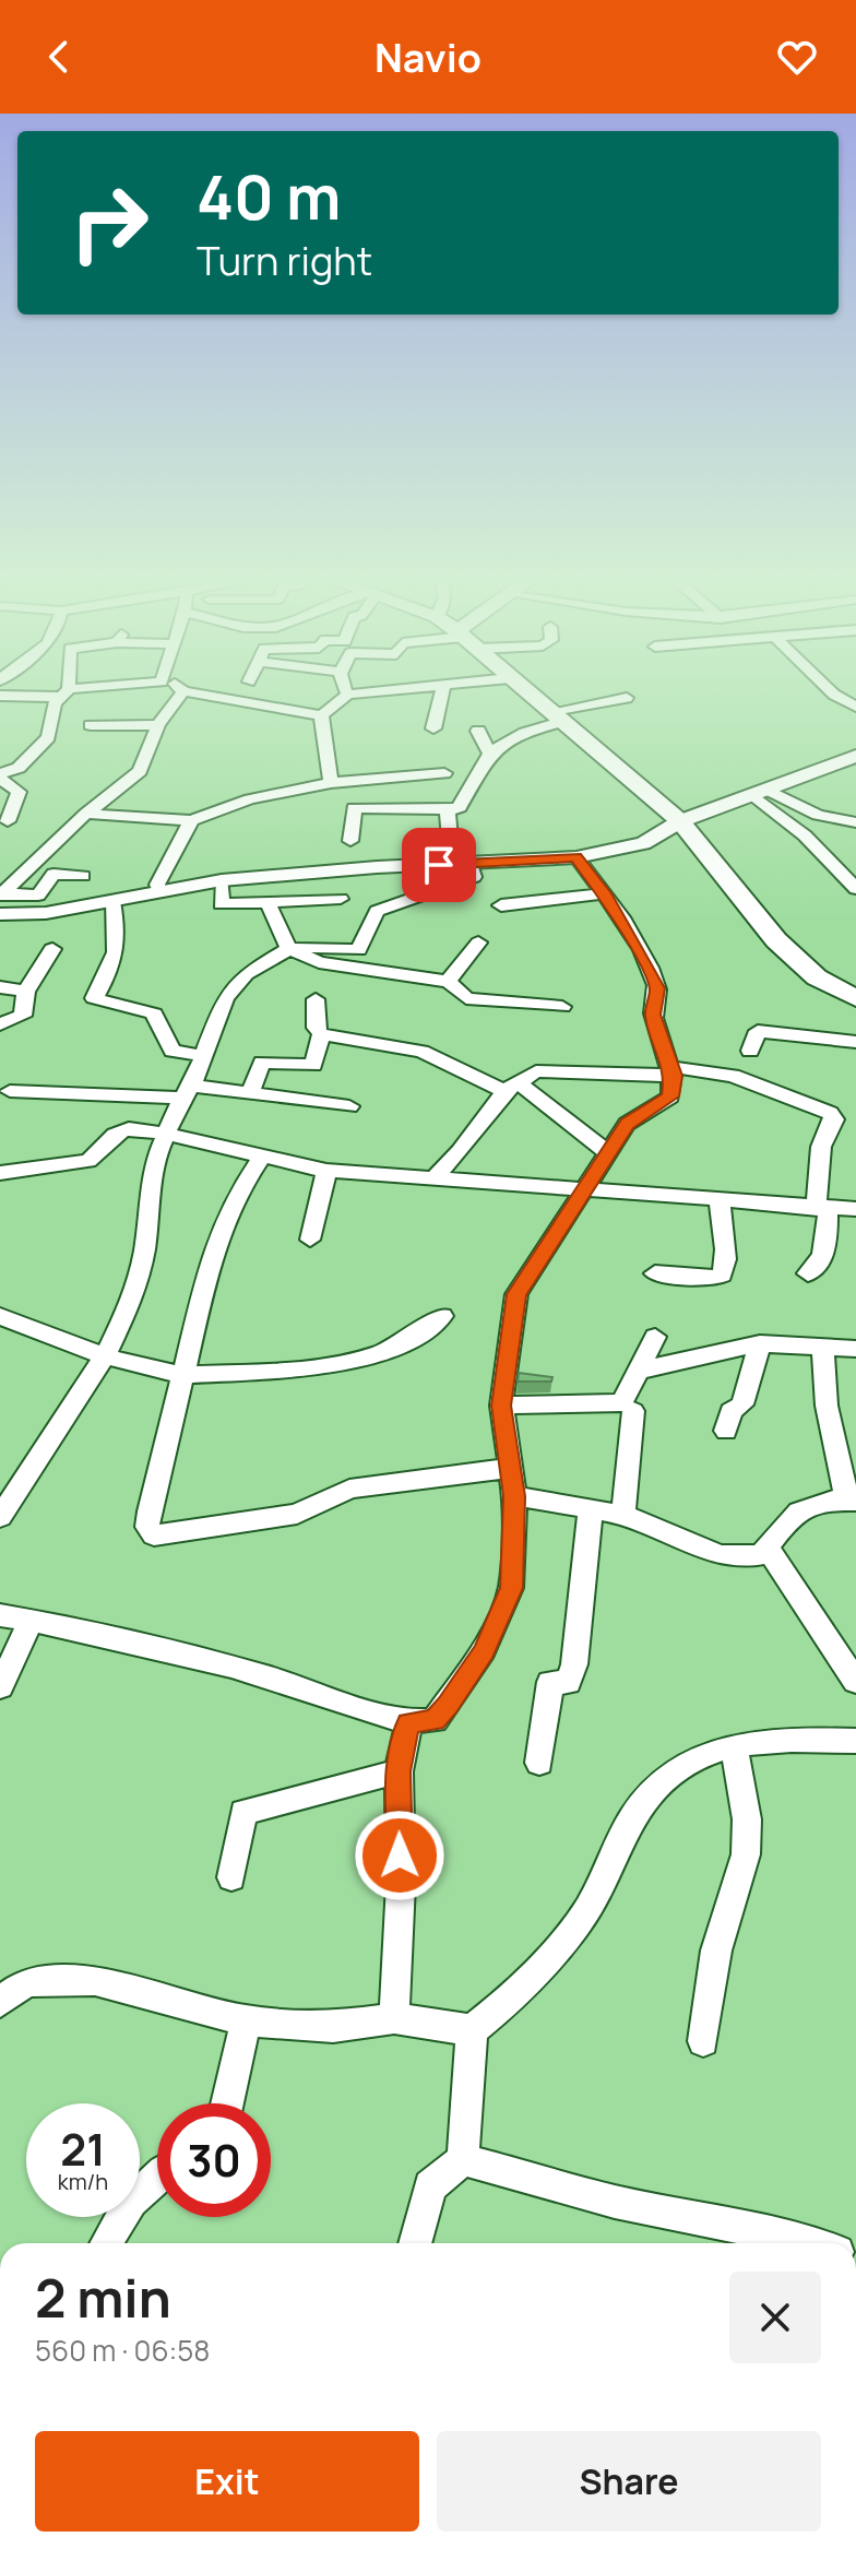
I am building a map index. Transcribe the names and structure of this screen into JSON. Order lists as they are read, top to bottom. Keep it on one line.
{"page":{"header":"Navio","turn":["40 m","Turn right"],"speed":"21 km/h","limit":"30","heading":["2 min","560 m · 06:58"],"buttons":["Exit","Share"]}}
